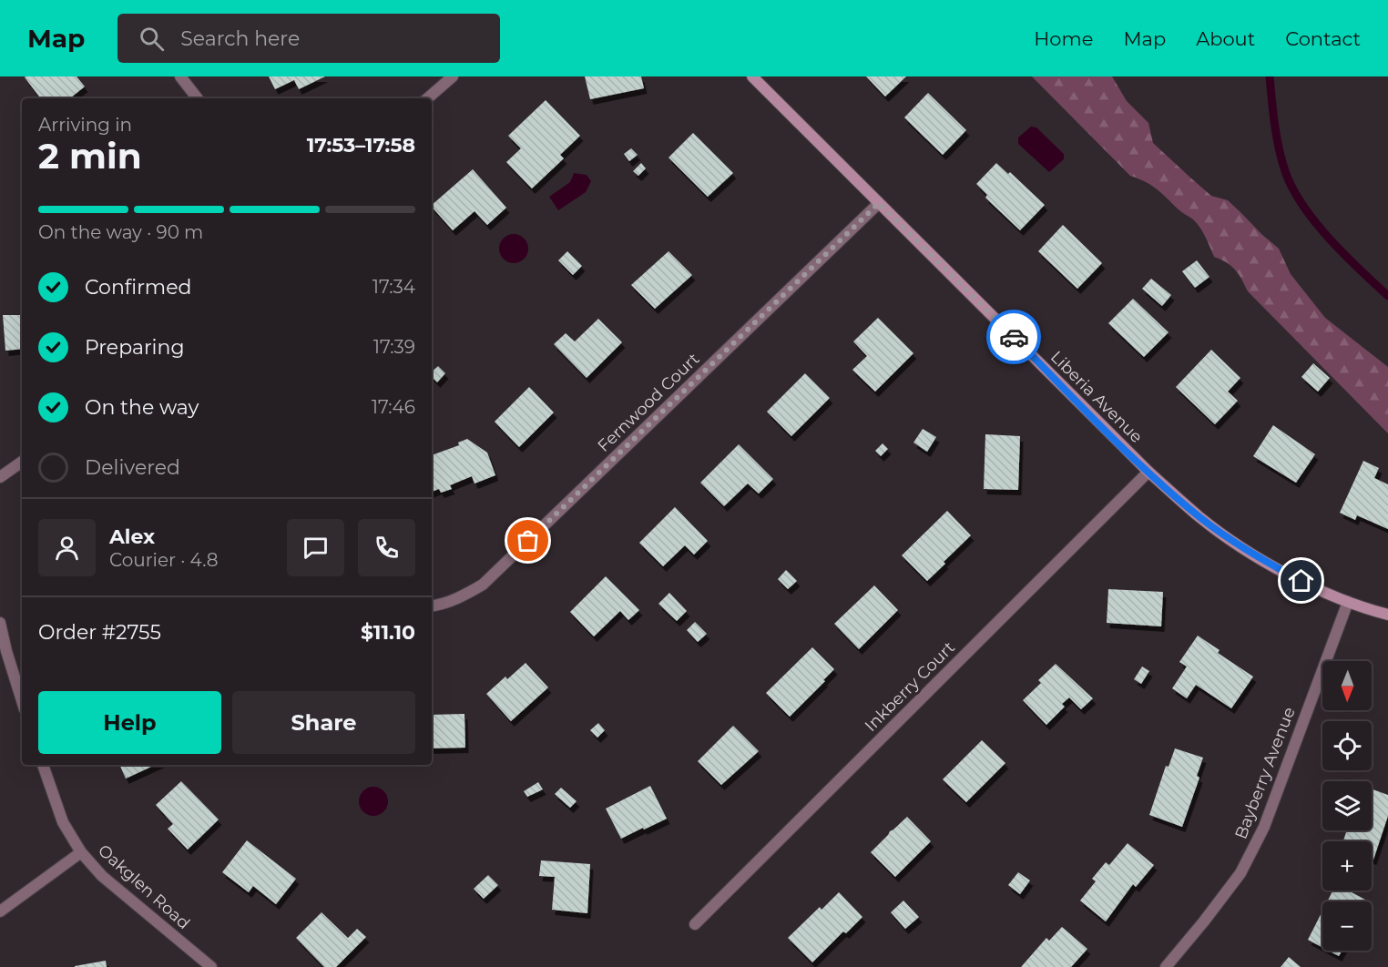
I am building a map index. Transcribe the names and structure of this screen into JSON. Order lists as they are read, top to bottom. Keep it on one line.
{"streets":{"main road":["Liberia Avenue"],"street":["Fernwood Court","Inkberry Court","Bayberry Avenue","Oakglen Road"]},"crossings":[["Liberia Avenue","Fernwood Court"],["Liberia Avenue","Inkberry Court"],["Liberia Avenue","Bayberry Avenue"]],"north":"bottom","page":{"header":"Map","search":"Search here","nav":["Home","Map","About","Contact"],"heading":["2 min","Arriving in","17:53–17:58"],"panel":["Alex","Courier · 4.8","Order #2755","$11.10"],"bar":"On the way · 90 m","list":[["Confirmed","17:34"],["Preparing","17:39"],["On the way","17:46"],"Delivered"],"map_buttons":["+","−"],"buttons":["Help","Share"]}}
